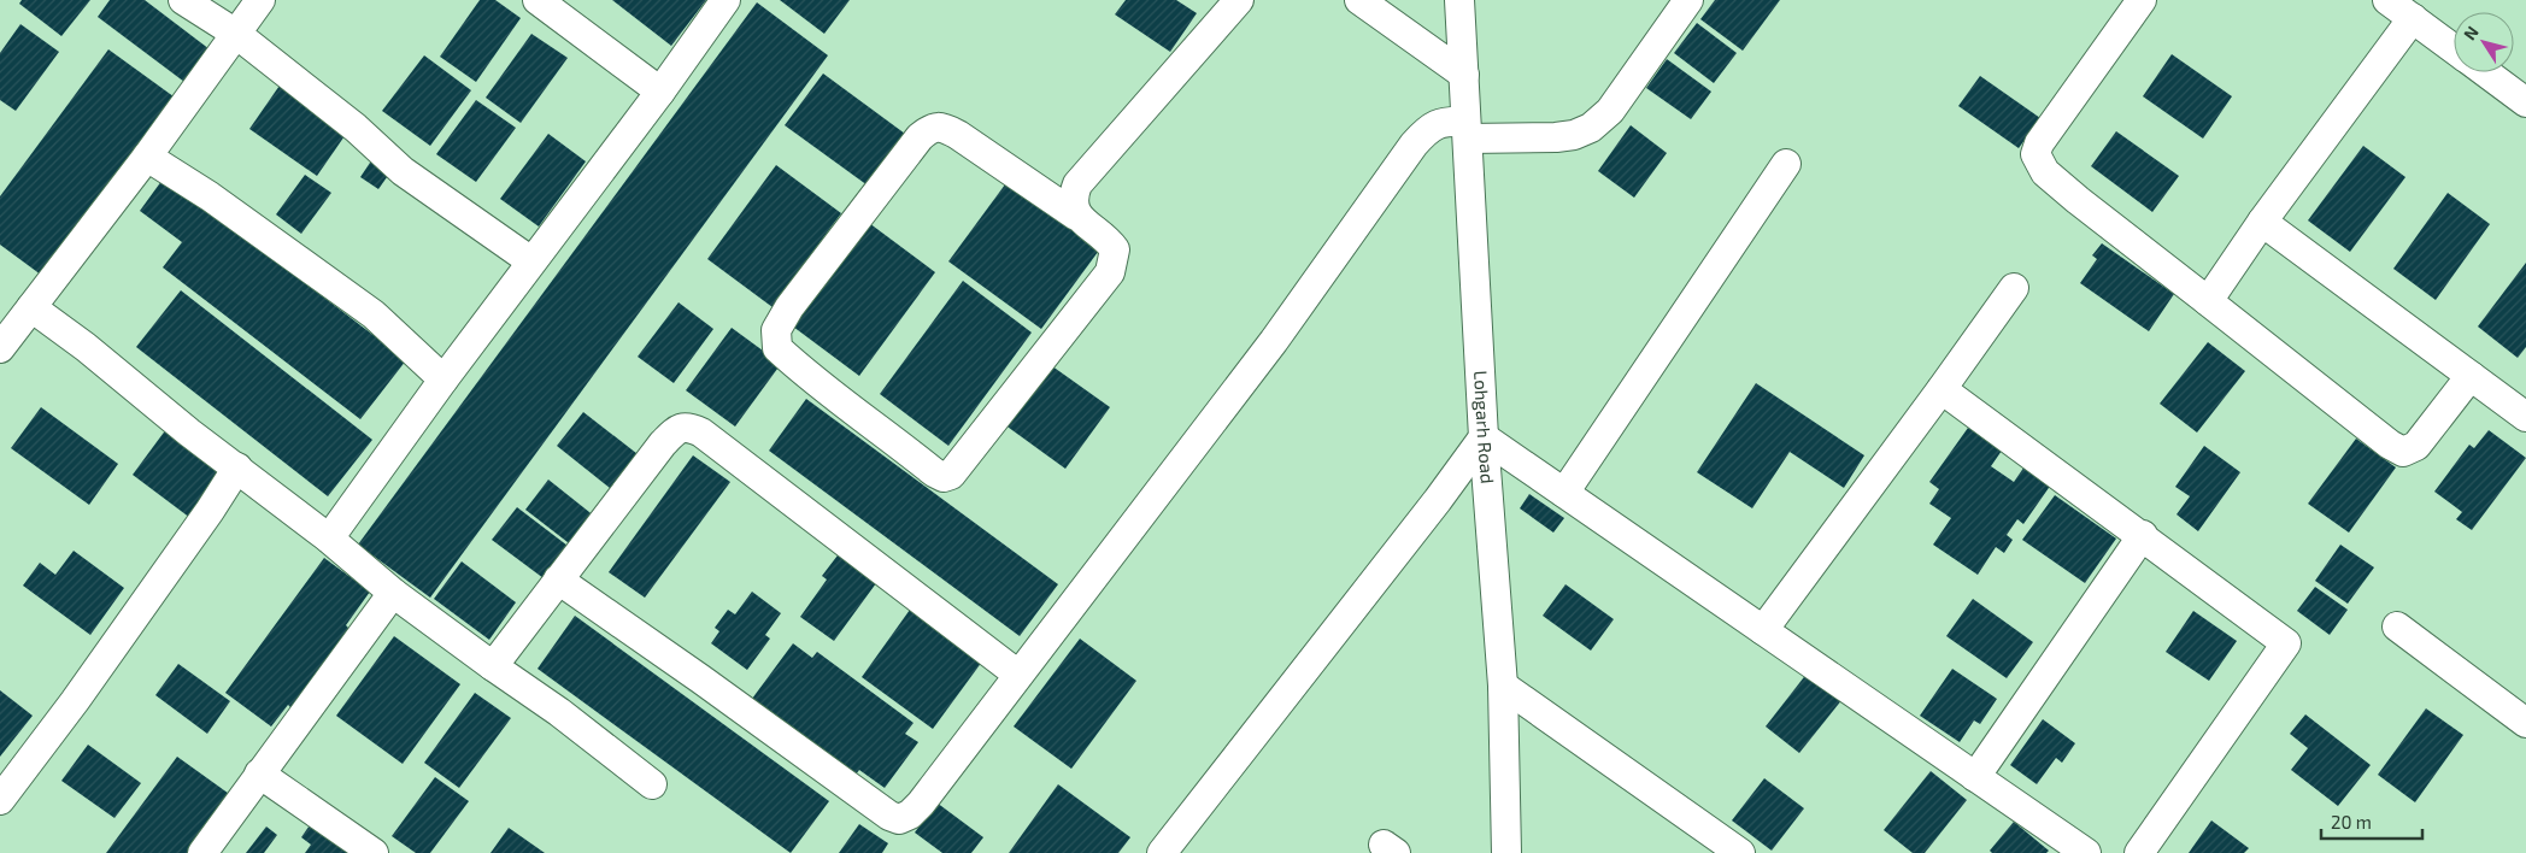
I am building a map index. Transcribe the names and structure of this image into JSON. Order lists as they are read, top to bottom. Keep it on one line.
{"streets":{"street":["Lohgarh Road"]},"scale_bar":"20 m","north":"top left"}
